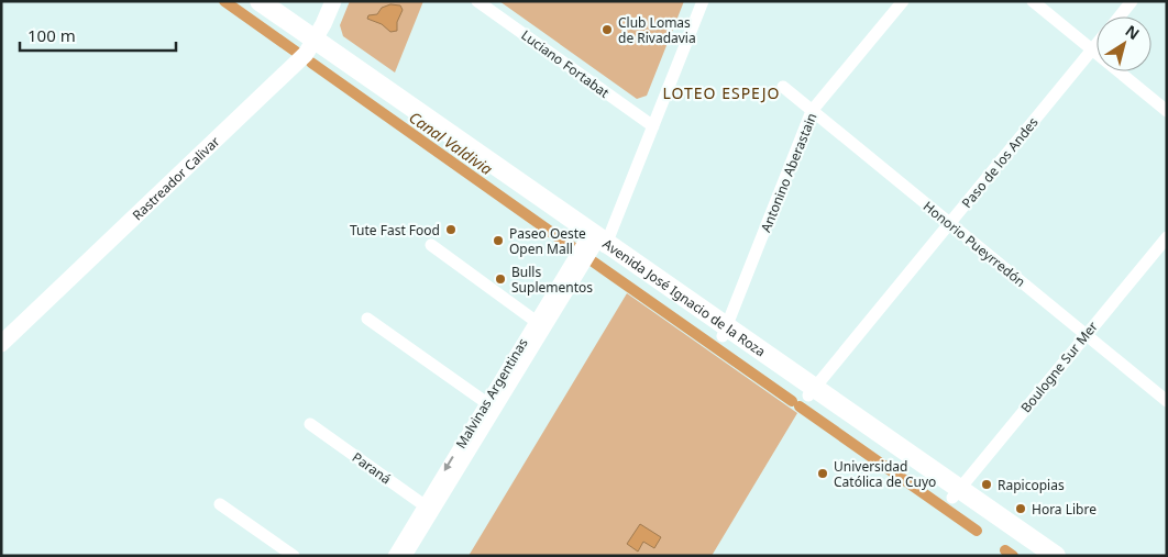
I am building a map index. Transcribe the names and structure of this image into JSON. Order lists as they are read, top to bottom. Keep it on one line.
{"streets":{"main road":["Rastreador Calivar","Avenida José Ignacio de la Roza"],"street":["Luciano Fortabat","Paso de los Andes","Antonino Aberastain","Honorio Pueyrredón","Boulogne Sur Mer","Malvinas Argentinas","Paraná"]},"crossings":[["Luciano Fortabat","Malvinas Argentinas"],["Paso de los Andes","Honorio Pueyrredón"],["Paso de los Andes","Avenida José Ignacio de la Roza"],["Antonino Aberastain","Honorio Pueyrredón"],["Antonino Aberastain","Avenida José Ignacio de la Roza"],["Rastreador Calivar","Avenida José Ignacio de la Roza"],["Honorio Pueyrredón","Boulogne Sur Mer"],["Avenida José Ignacio de la Roza","Boulogne Sur Mer"],["Avenida José Ignacio de la Roza","Malvinas Argentinas"],["Malvinas Argentinas","Paraná"]],"districts":["LOTEO ESPEJO"],"water":["Canal Valdivia"],"places":["Club Lomas de Rivadavia","Tute Fast Food","Paseo Oeste Open Mall","Bulls Suplementos","Universidad Católica de Cuyo","Rapicopias","Hora Libre"],"scale_bar":"100 m","north":"top right"}
